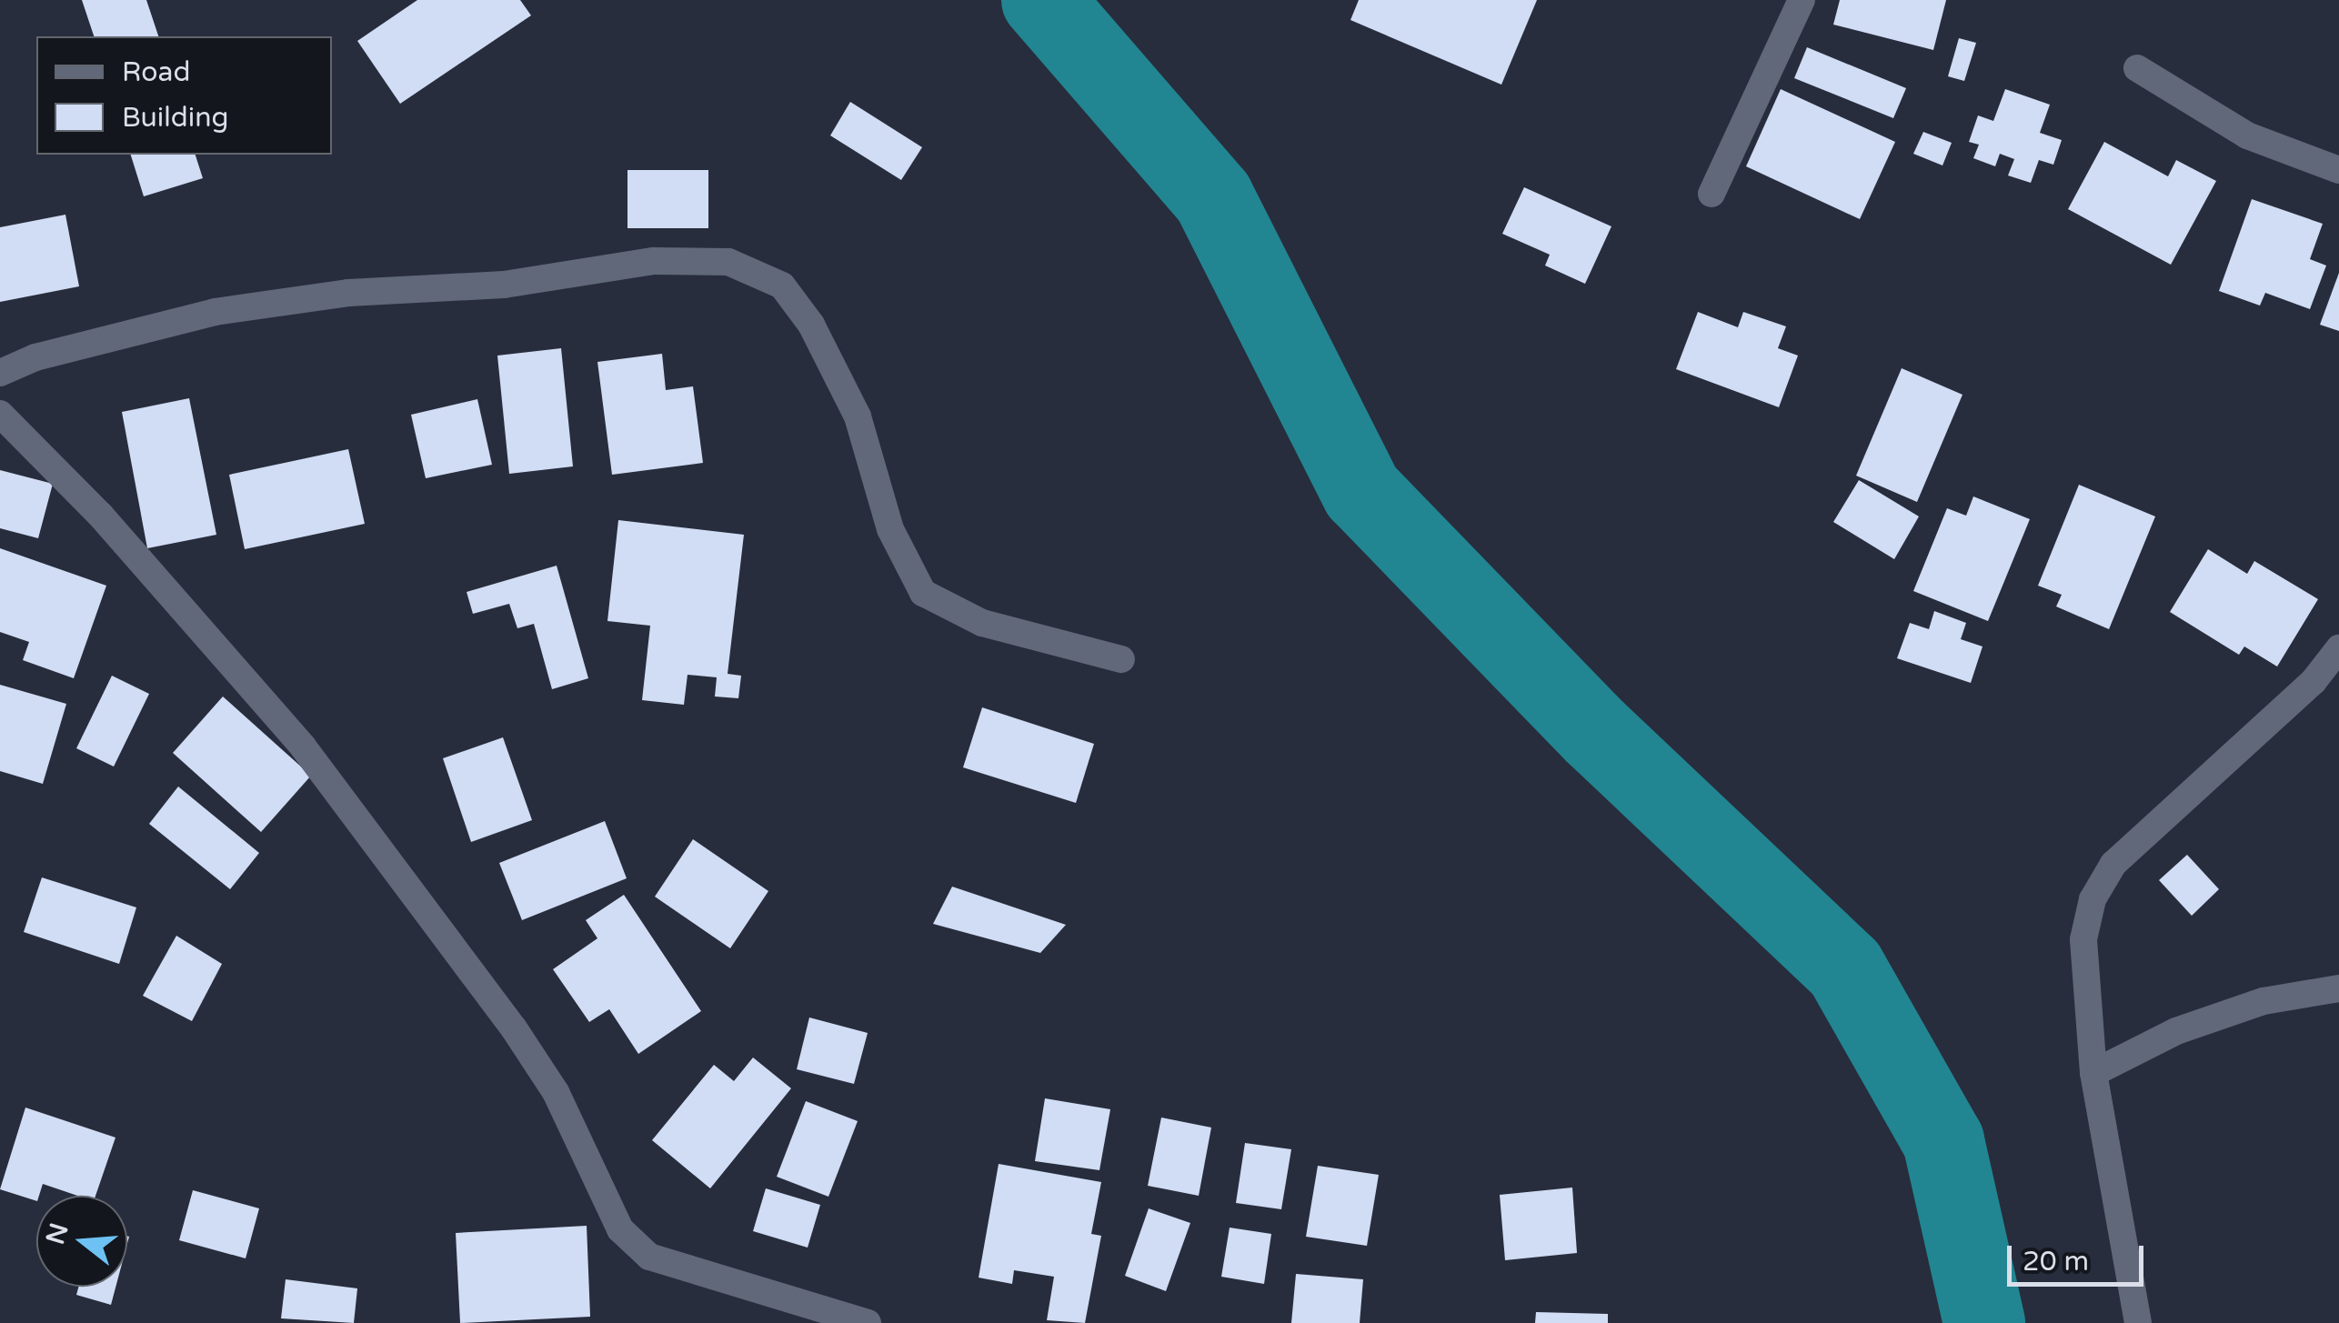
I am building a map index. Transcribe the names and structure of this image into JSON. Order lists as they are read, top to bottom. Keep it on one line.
{"legend":["Road","Building"],"scale_bar":"20 m","north":"left"}
